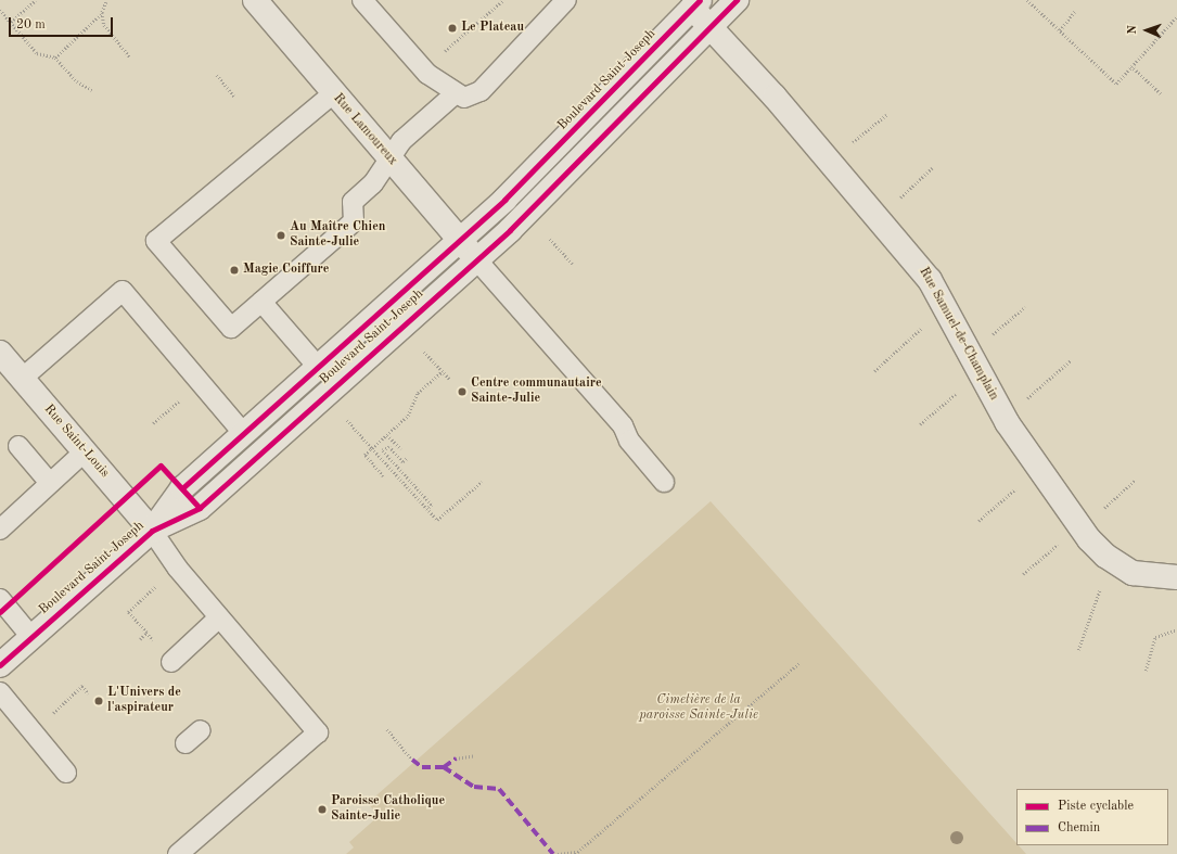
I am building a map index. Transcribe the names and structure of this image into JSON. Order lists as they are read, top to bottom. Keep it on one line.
{"streets":{"street":["Boulevard Saint-Joseph","Rue Lamoureux","Rue Samuel-de-Champlain","Rue Saint-Louis"]},"crossings":[["Boulevard Saint-Joseph","Rue Lamoureux"],["Boulevard Saint-Joseph","Rue Samuel-de-Champlain"],["Boulevard Saint-Joseph","Rue Saint-Louis"]],"parks":["Cimetière de la paroisse Sainte-Julie"],"places":["Le Plateau","Au Maître Chien Sainte-Julie","Magie Coiffure","Centre communautaire Sainte-Julie","L'Univers de l'aspirateur","Paroisse Catholique Sainte-Julie"],"legend":["Piste cyclable","Chemin"],"scale_bar":"20 m","north":"left"}
